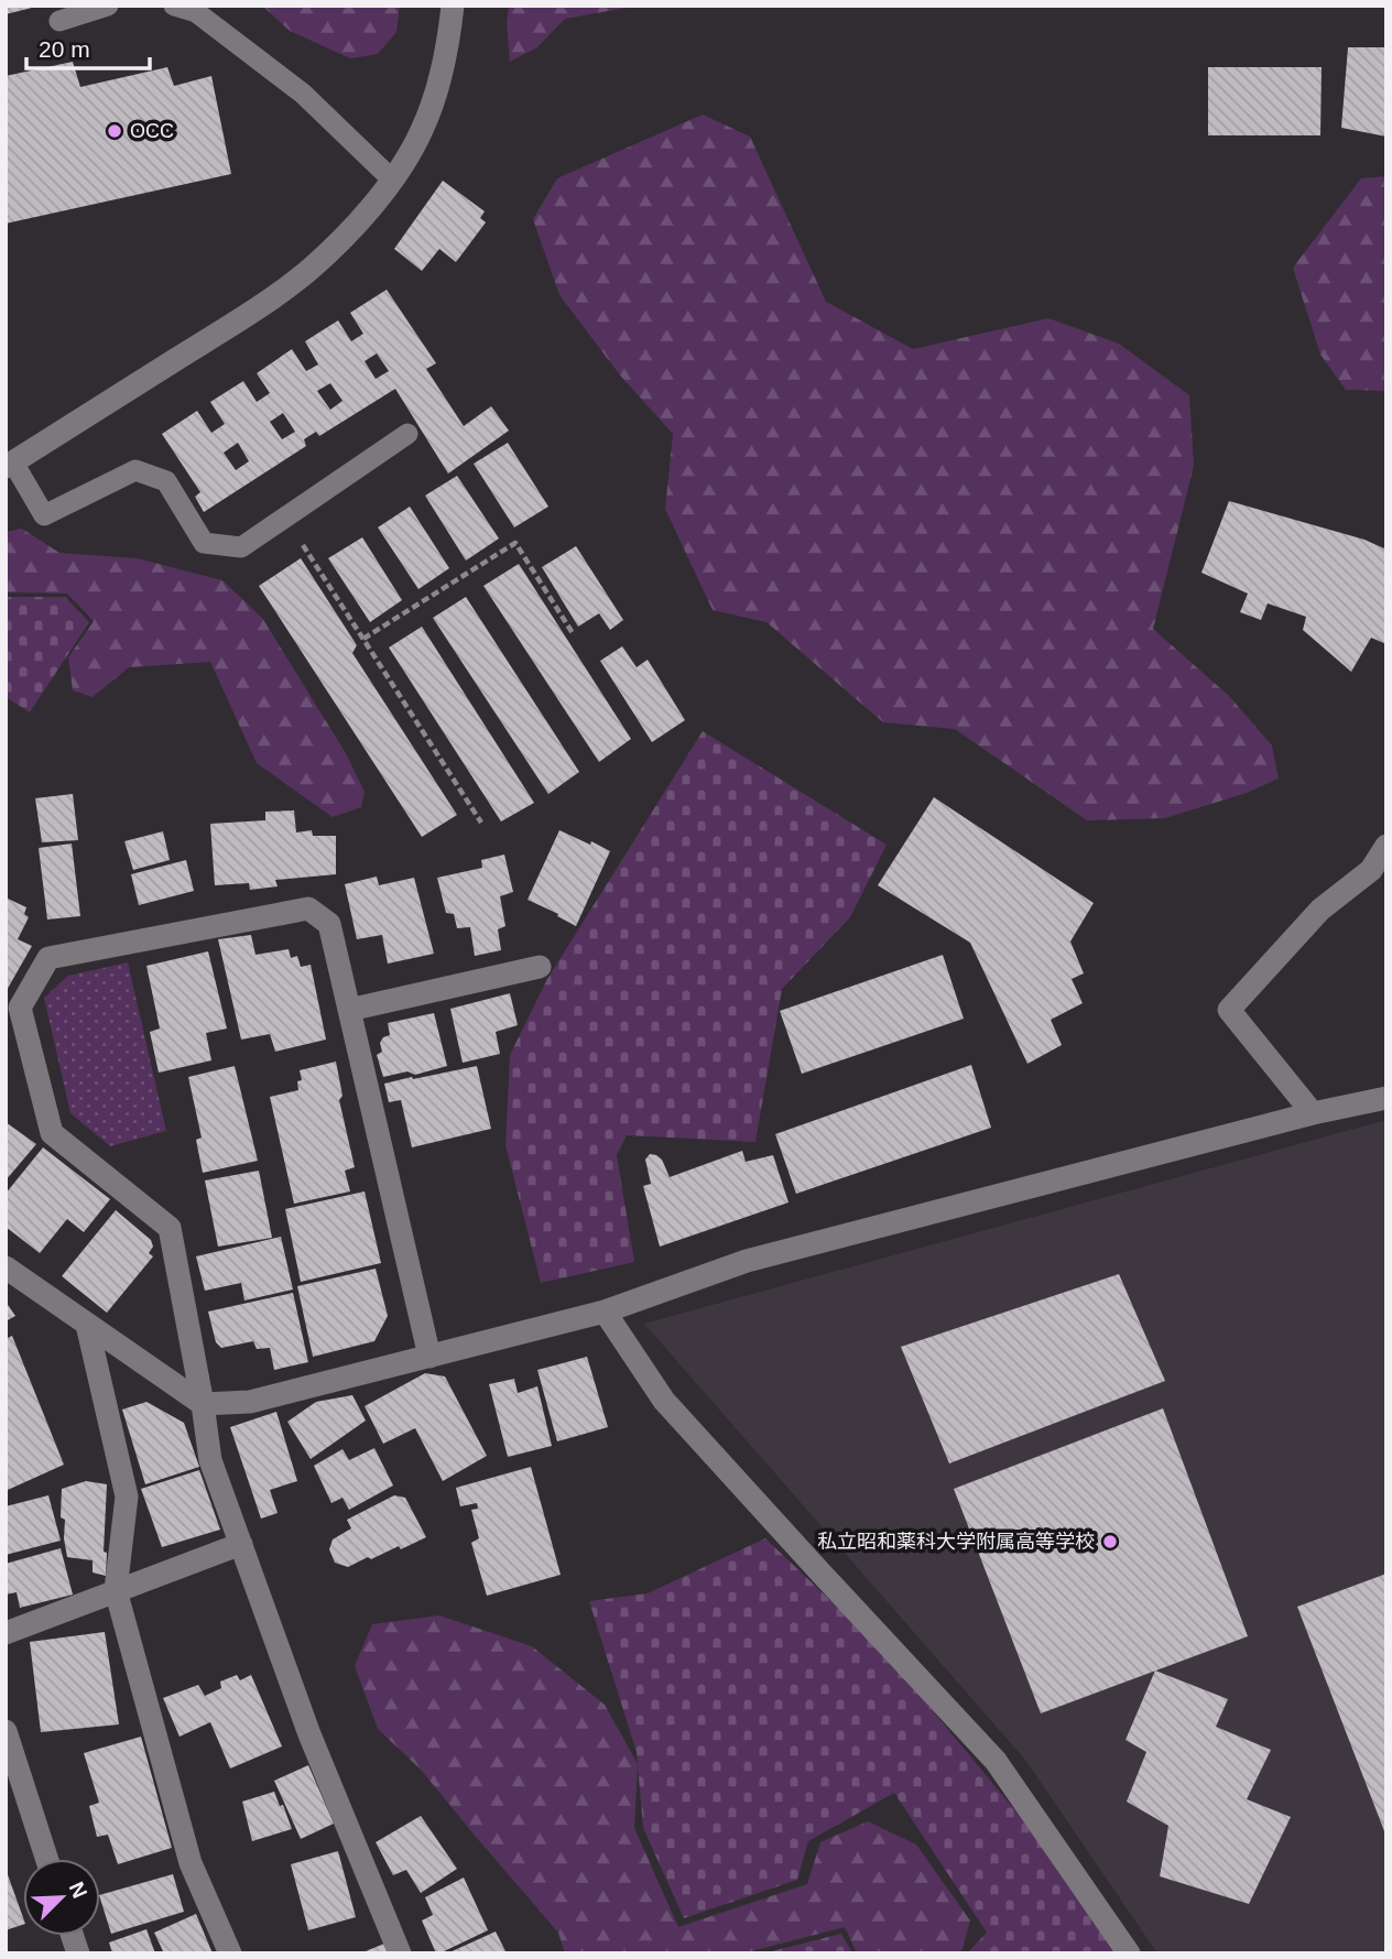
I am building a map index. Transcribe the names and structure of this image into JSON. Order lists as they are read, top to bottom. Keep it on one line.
{"places":["OCC","私立昭和薬科大学附属高等学校"],"scale_bar":"20 m","north":"top right"}
